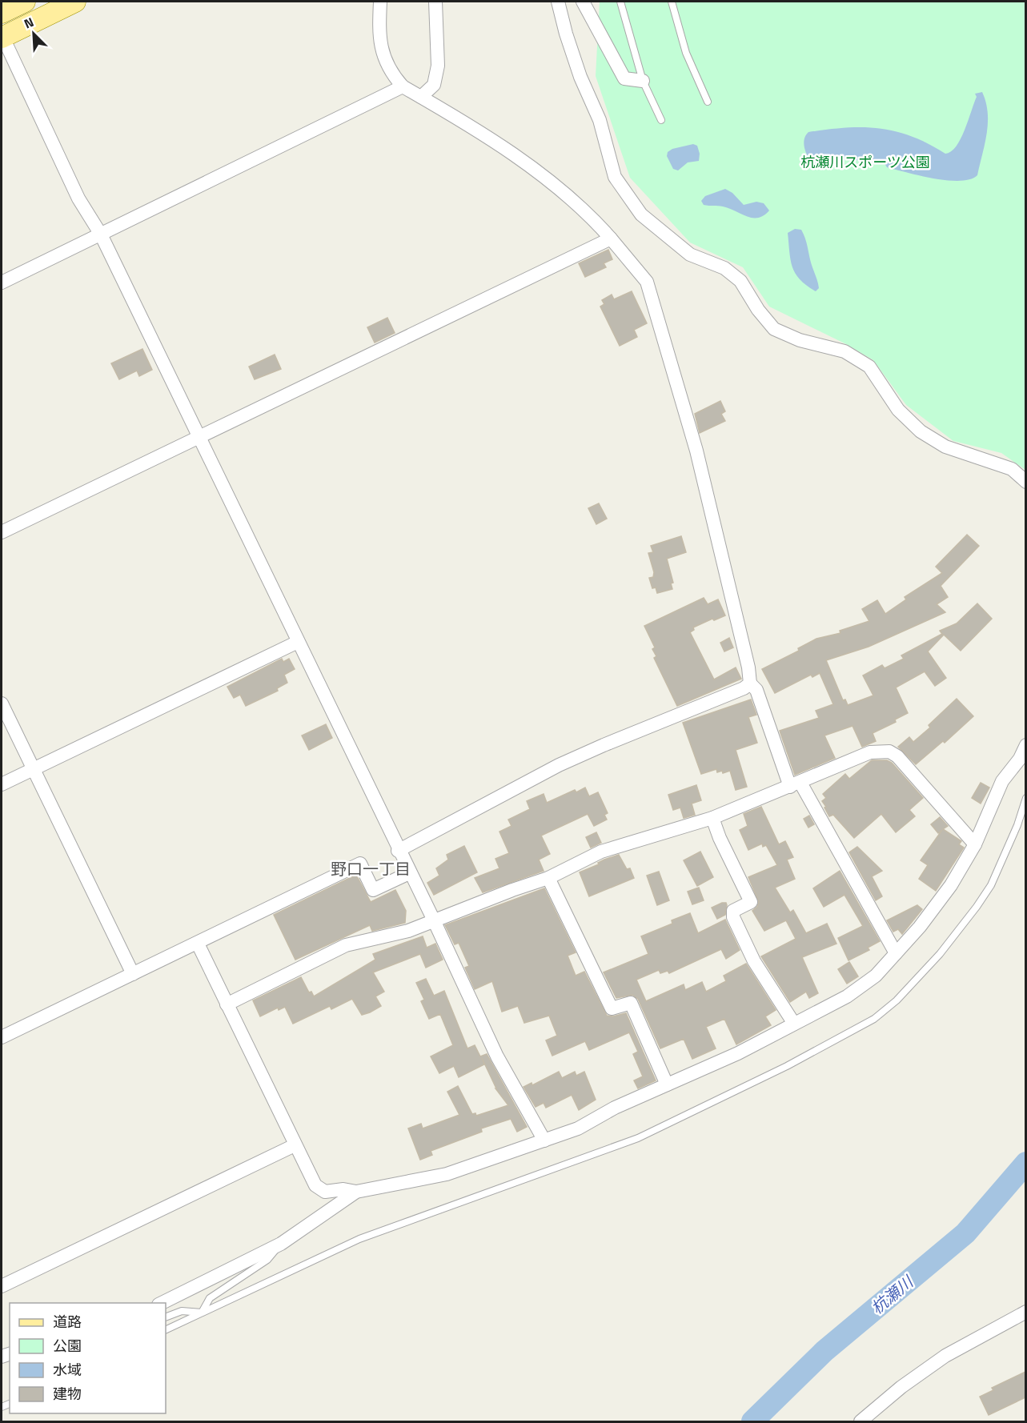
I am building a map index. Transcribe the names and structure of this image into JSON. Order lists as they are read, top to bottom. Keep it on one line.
{"districts":["野口一丁目"],"water":["杭瀬川"],"parks":["杭瀬川スポーツ公園"],"legend":["道路","公園","水域","建物"],"north":"top left"}
